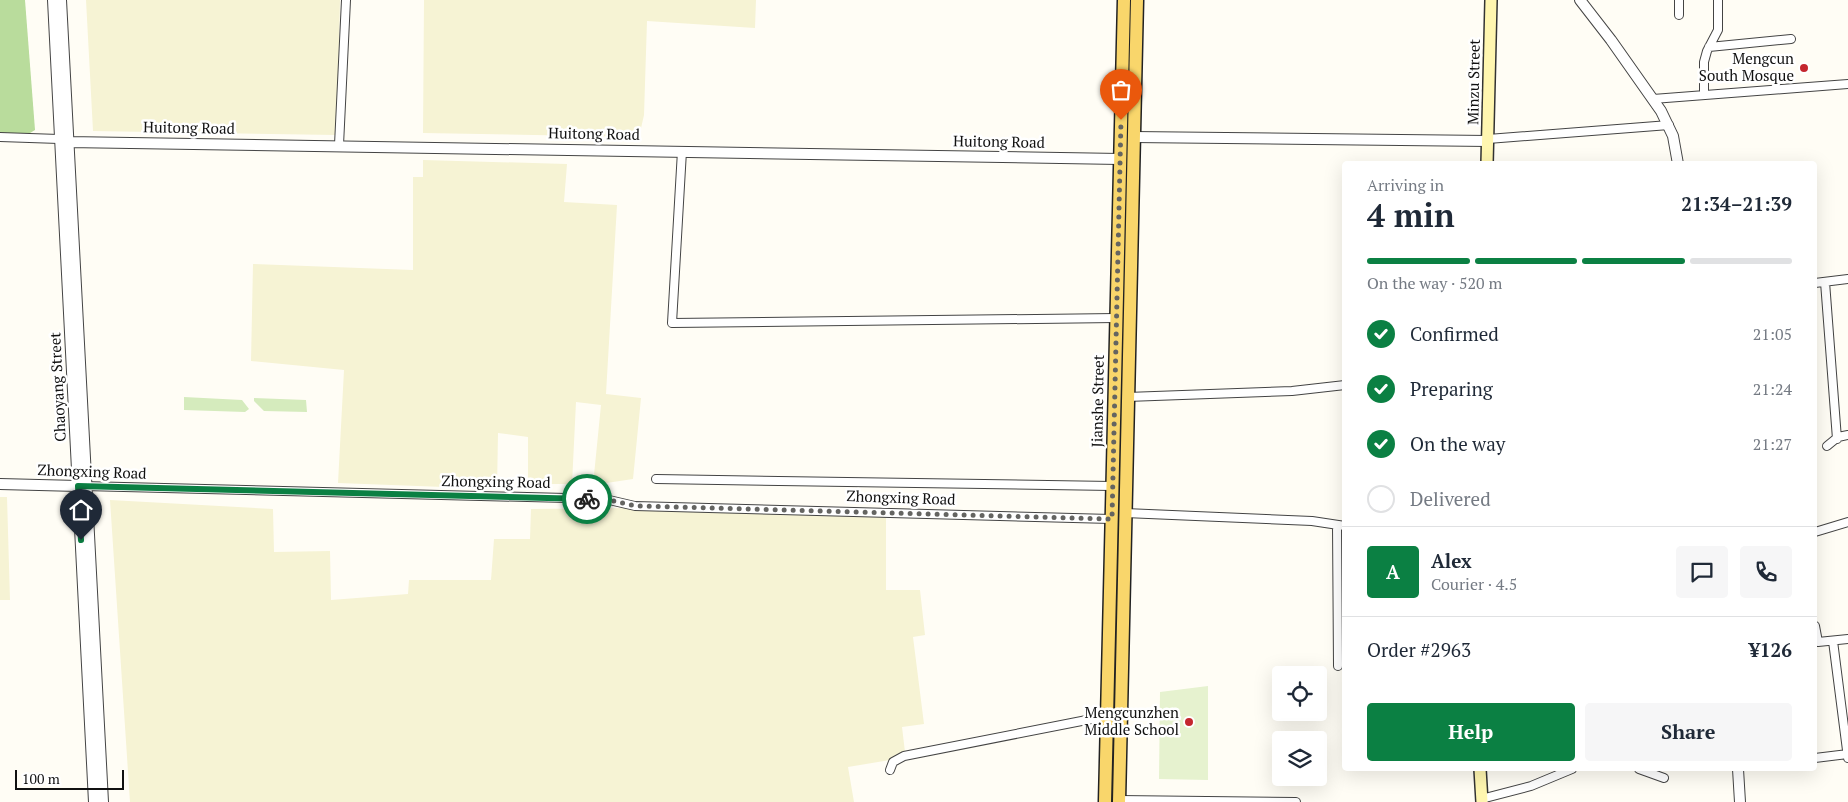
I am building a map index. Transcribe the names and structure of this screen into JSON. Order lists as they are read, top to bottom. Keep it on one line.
{"streets":{"main road":["Minzu Street","Jianshe Street"],"street":["Huitong Road","Chaoyang Street","Zhongxing Road"]},"crossings":[["Huitong Road","Chaoyang Street"],["Huitong Road","Jianshe Street"],["Chaoyang Street","Zhongxing Road"],["Jianshe Street","Zhongxing Road"]],"places":["Mengcun South Mosque","Mengcunzhen Middle School"],"scale_bar":"100 m","page":{"heading":["4 min","Arriving in","21:34–21:39"],"panel":["Alex","Courier · 4.5","Order #2963","¥126"],"bar":"On the way · 520 m","list":[["Confirmed","21:05"],["Preparing","21:24"],["On the way","21:27"],"Delivered"],"round":"A","buttons":["Help","Share"],"scale":"100 m"}}
